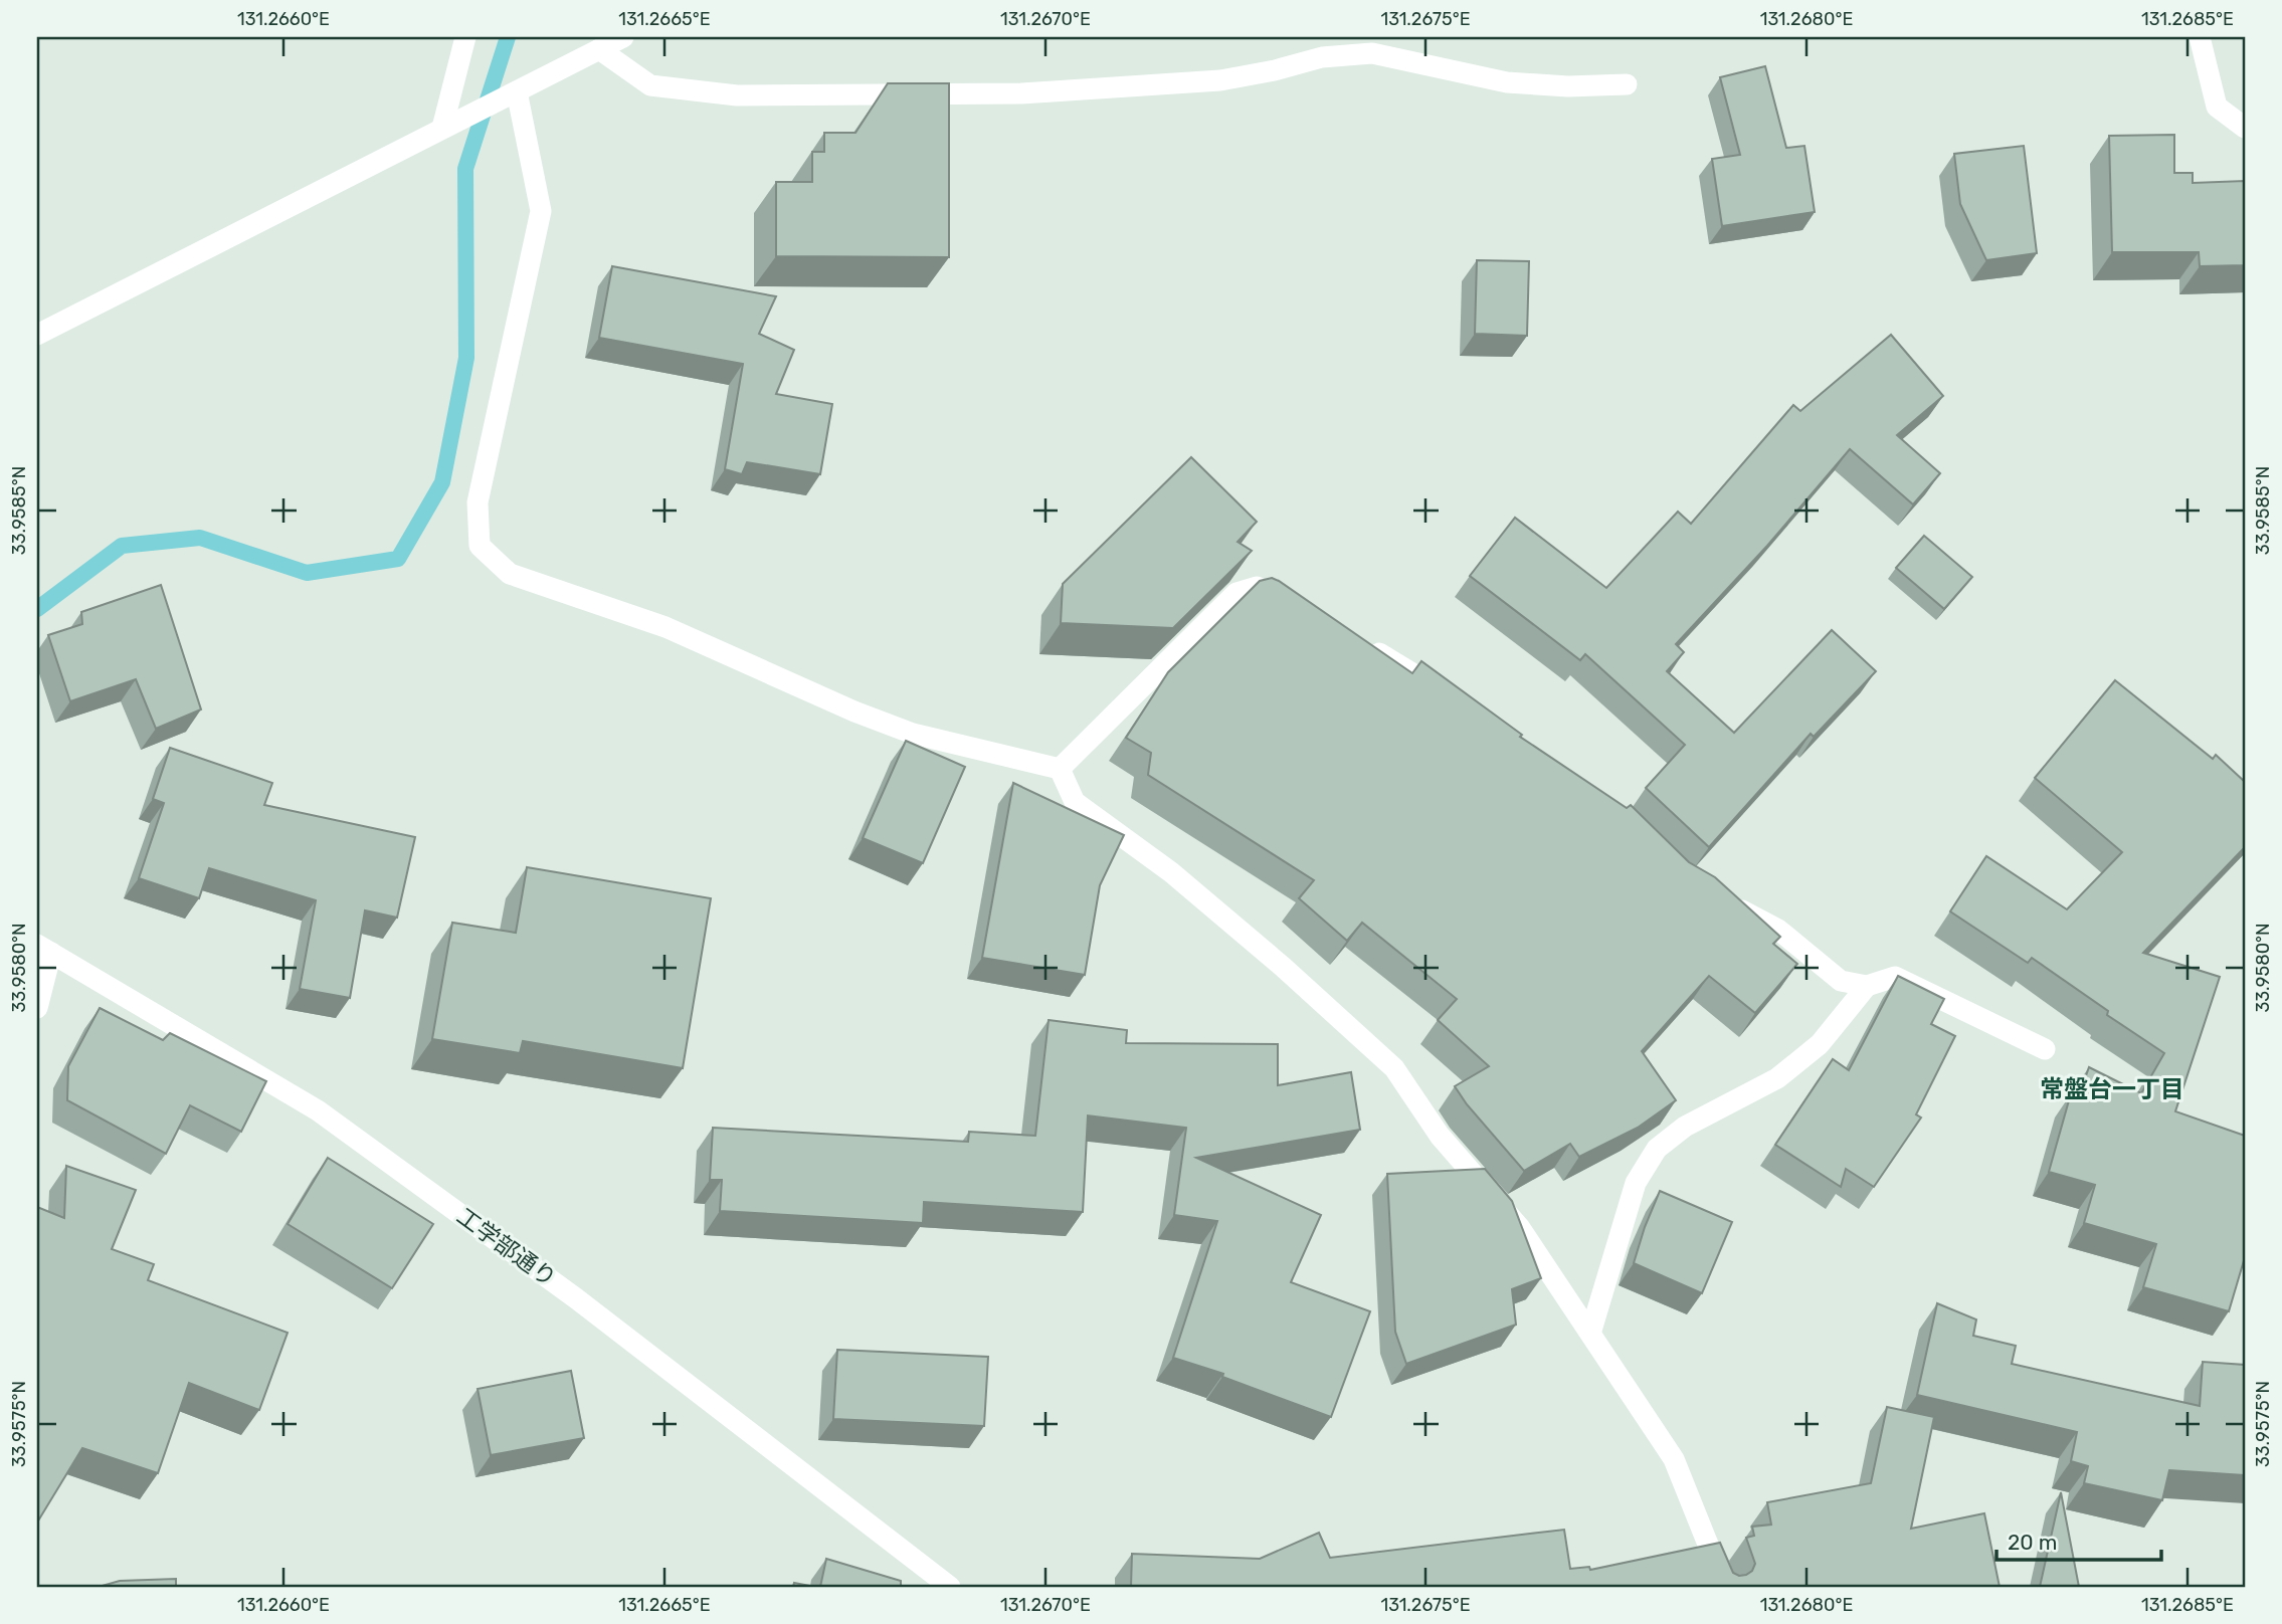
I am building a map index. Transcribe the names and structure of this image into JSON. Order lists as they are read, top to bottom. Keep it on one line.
{"streets":{"street":["工学部通り"]},"districts":["常盤台一丁目"],"scale_bar":"20 m","coordinates":["131.2660°E","131.2665°E","131.2670°E","131.2675°E","131.2680°E","131.2685°E","33.9585°N","33.9580°N","33.9575°N"]}
